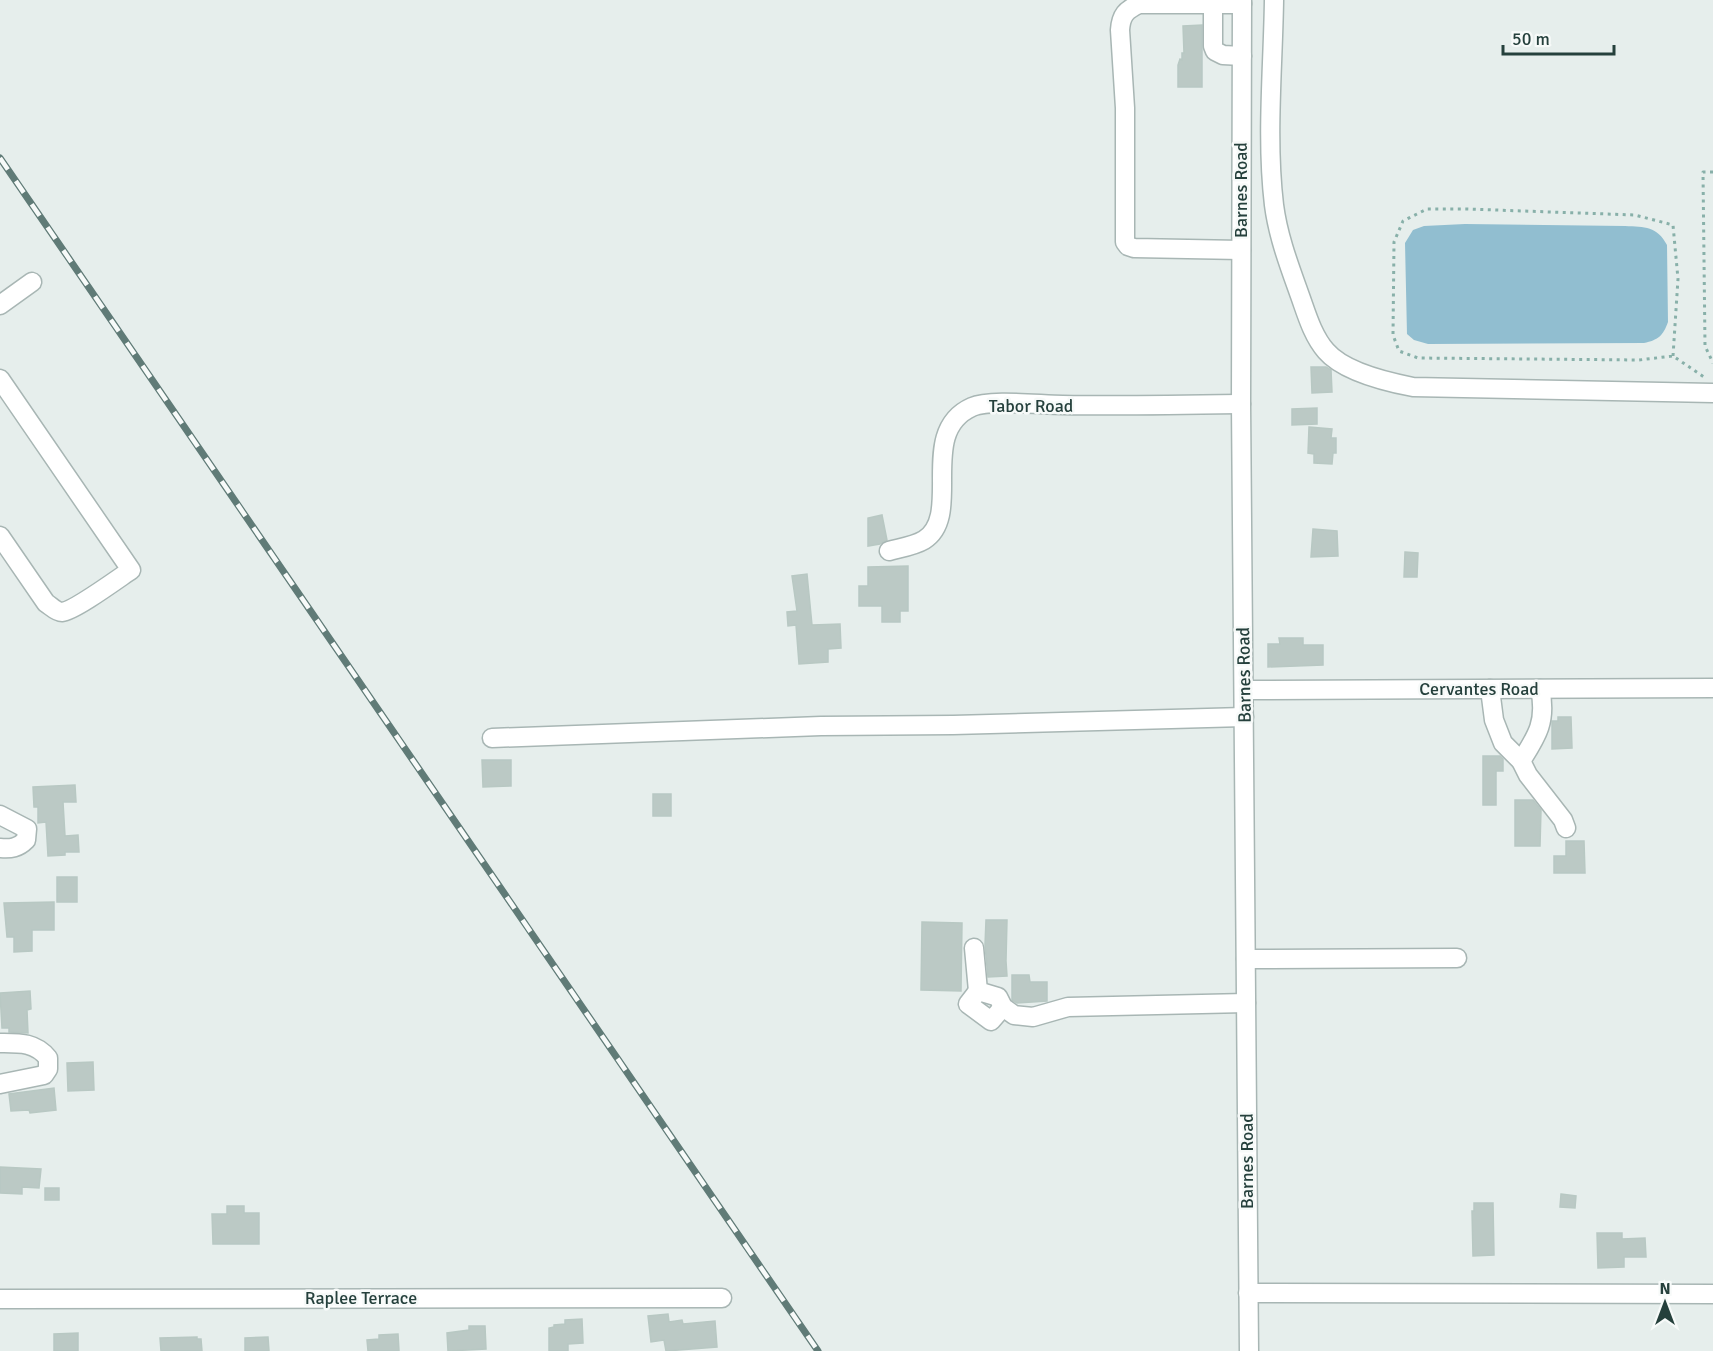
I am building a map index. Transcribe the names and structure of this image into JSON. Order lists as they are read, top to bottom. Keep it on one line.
{"streets":{"street":["Barnes Road","Tabor Road","Cervantes Road","Raplee Terrace"]},"crossings":[["Barnes Road","Tabor Road"],["Barnes Road","Cervantes Road"]],"scale_bar":"50 m","north":"top"}
